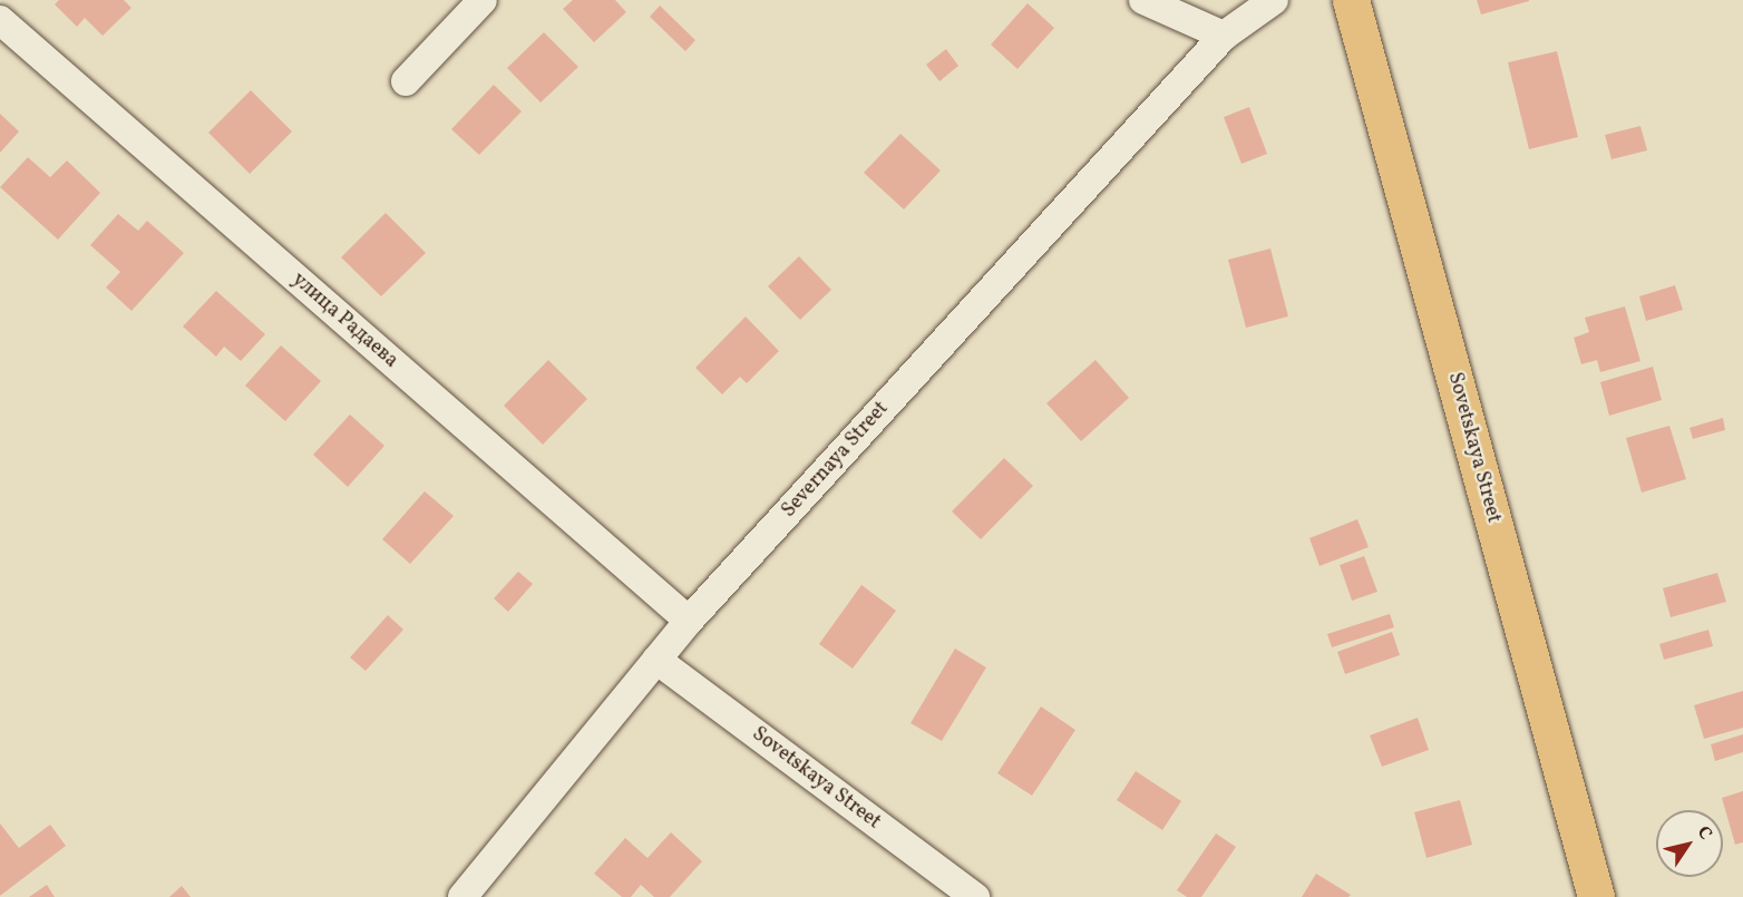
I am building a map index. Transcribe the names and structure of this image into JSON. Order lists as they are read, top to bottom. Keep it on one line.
{"streets":{"main road":["Sovetskaya Street"],"street":["улица Радаева","Severnaya Street"]},"crossings":[["улица Радаева","Severnaya Street"],["Sovetskaya Street","Severnaya Street"]],"north":"top right"}
